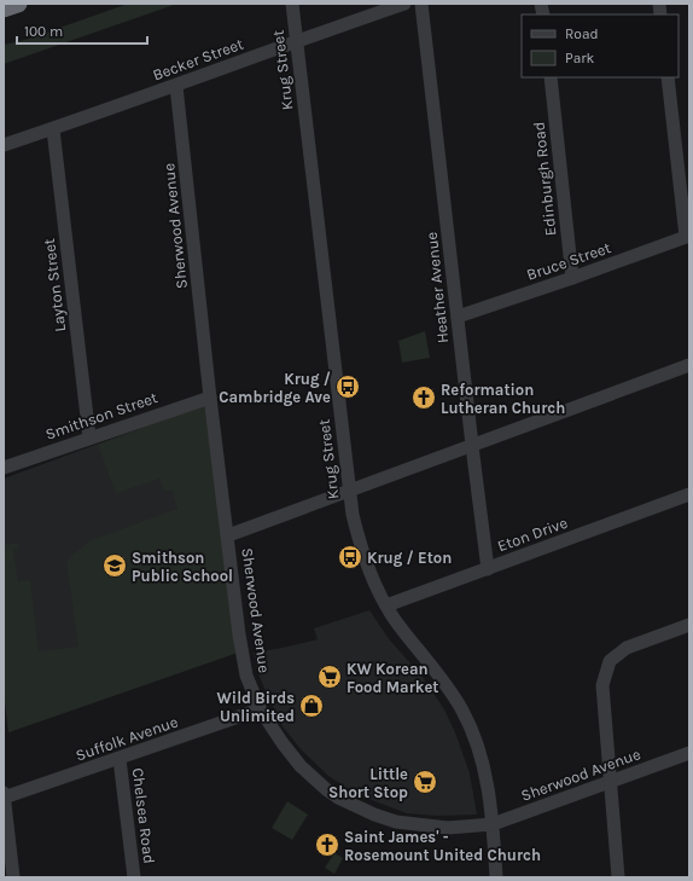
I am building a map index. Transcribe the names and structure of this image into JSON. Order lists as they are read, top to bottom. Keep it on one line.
{"streets":{"street":["Becker Street","Krug Street","Edinburgh Road","Sherwood Avenue","Bruce Street","Layton Street","Heather Avenue","Smithson Street","Eton Drive","Suffolk Avenue","Chelsea Road"]},"crossings":[["Becker Street","Krug Street"],["Becker Street","Sherwood Avenue"],["Becker Street","Layton Street"],["Krug Street","Sherwood Avenue"],["Krug Street","Eton Drive"],["Edinburgh Road","Bruce Street"],["Sherwood Avenue","Smithson Street"],["Sherwood Avenue","Suffolk Avenue"],["Bruce Street","Heather Avenue"],["Layton Street","Smithson Street"],["Heather Avenue","Eton Drive"],["Suffolk Avenue","Chelsea Road"]],"places":{"bus stop":["Krug / Cambridge Ave","Krug / Eton"],"church":["Reformation Lutheran Church","Saint James' - Rosemount United Church"],"school or university":["Smithson Public School"],"supermarket":["KW Korean Food Market","Little Short Stop"],"shop":["Wild Birds Unlimited"]},"legend":["Road","Park"],"scale_bar":"100 m"}
